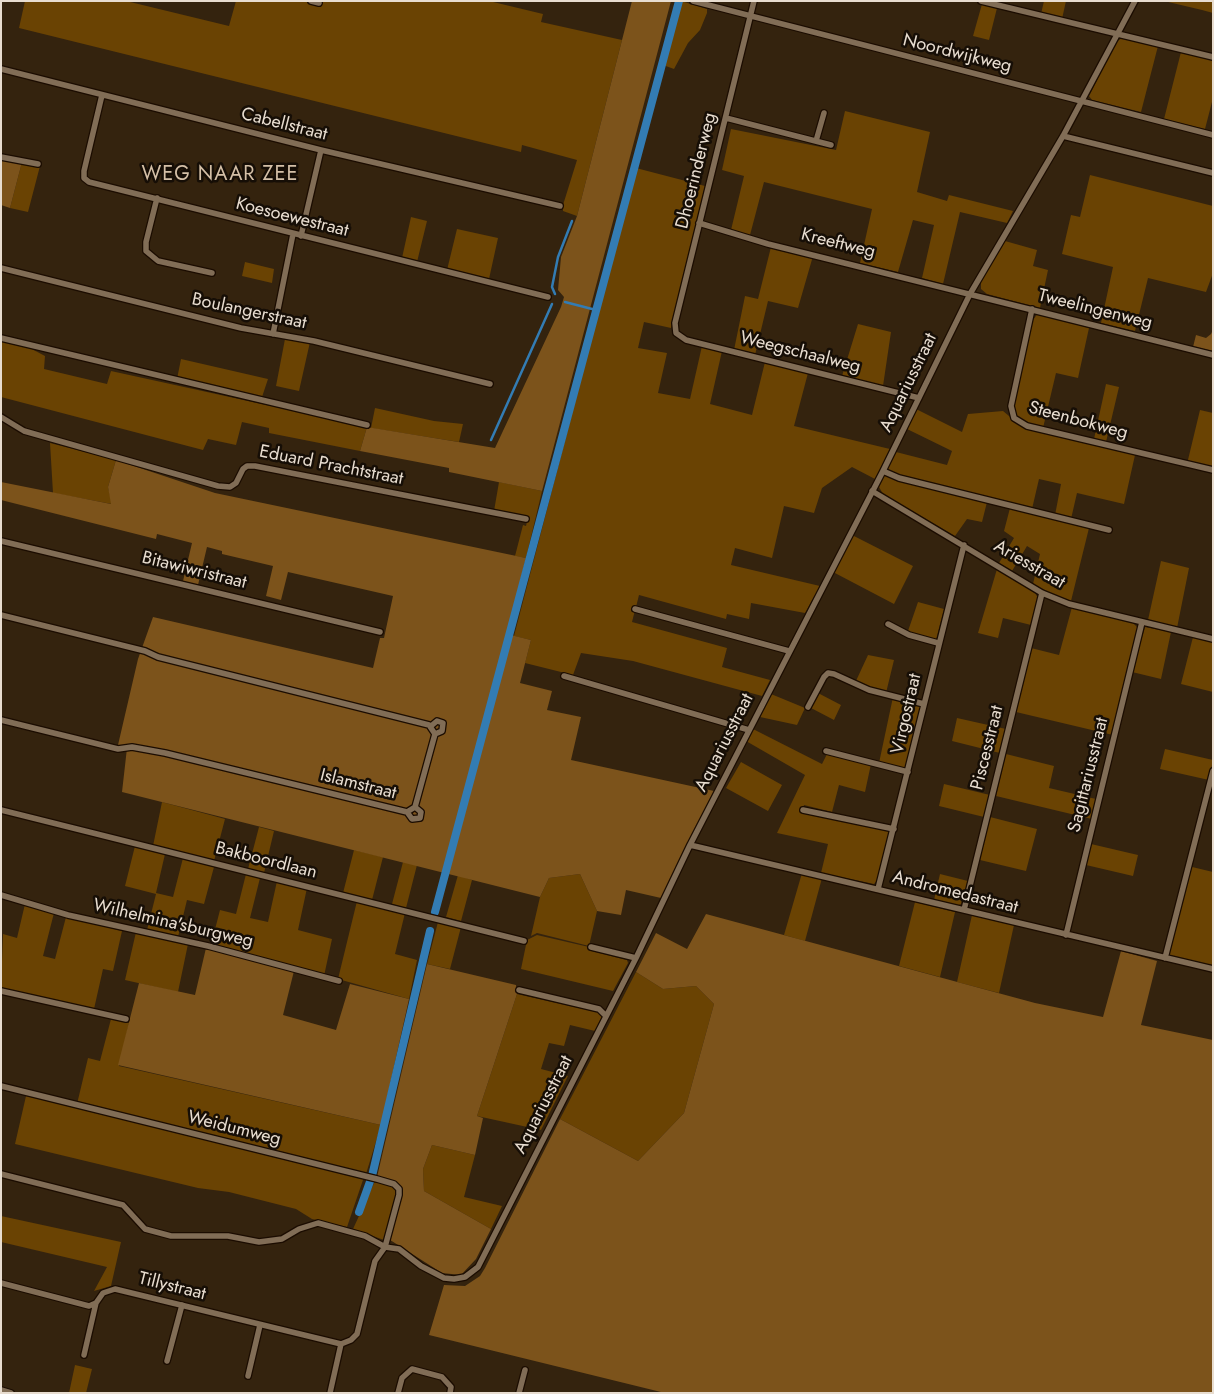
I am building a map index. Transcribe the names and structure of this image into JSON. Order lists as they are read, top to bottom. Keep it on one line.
{"streets":{"street":["Noordwijkweg","Cabellstraat","Dhoerinderweg","Koesoewestraat","Kreeftweg","Tweelingenweg","Boulangerstraat","Weegschaalweg","Aquariusstraat","Steenbokweg","Eduard Prachtstraat","Ariesstraat","Bitawiwristraat","Virgostraat","Piscesstraat","Sagittariusstraat","Islamstraat","Bakboordlaan","Andromedastraat","Wilhelmina'sburgweg","Weidumweg","Tillystraat"]},"crossings":[["Noordwijkweg","Dhoerinderweg"],["Noordwijkweg","Aquariusstraat"],["Cabellstraat","Koesoewestraat"],["Dhoerinderweg","Kreeftweg"],["Dhoerinderweg","Weegschaalweg"],["Kreeftweg","Tweelingenweg"],["Kreeftweg","Aquariusstraat"],["Tweelingenweg","Aquariusstraat"],["Tweelingenweg","Steenbokweg"],["Weegschaalweg","Aquariusstraat"],["Aquariusstraat","Ariesstraat"],["Aquariusstraat","Andromedastraat"],["Aquariusstraat","Weidumweg"],["Ariesstraat","Virgostraat"],["Ariesstraat","Piscesstraat"],["Ariesstraat","Sagittariusstraat"],["Virgostraat","Andromedastraat"],["Piscesstraat","Andromedastraat"],["Sagittariusstraat","Andromedastraat"]],"districts":["WEG NAAR ZEE"]}
